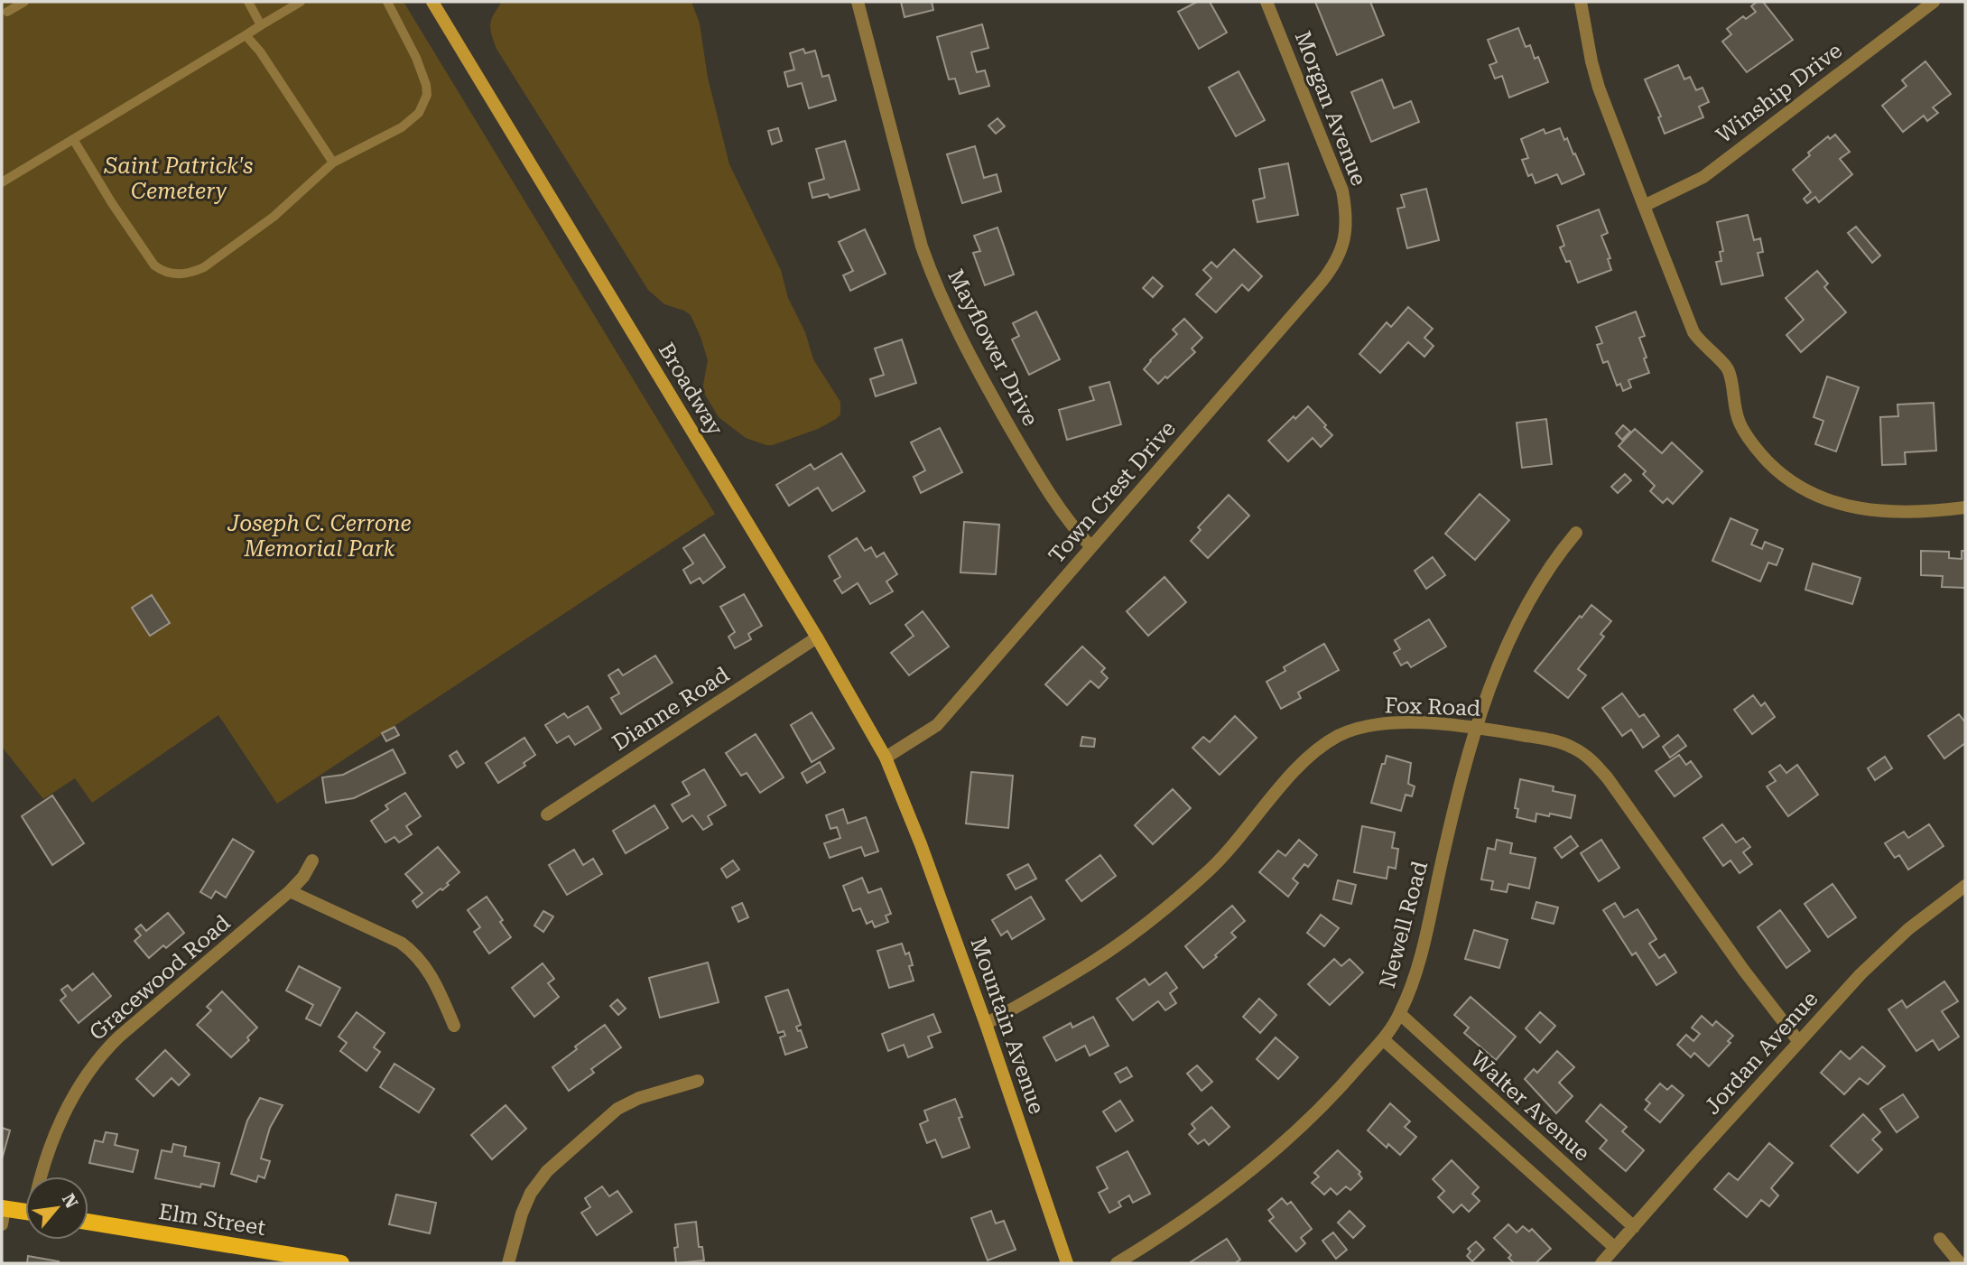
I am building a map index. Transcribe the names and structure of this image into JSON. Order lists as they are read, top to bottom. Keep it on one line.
{"streets":{"main road":["Broadway","Mountain Avenue","Elm Street"],"street":["Winship Drive","Morgan Avenue","Mayflower Drive","Town Crest Drive","Fox Road","Dianne Road","Newell Road","Gracewood Road","Jordan Avenue","Walter Avenue"]},"crossings":[["Morgan Avenue","Town Crest Drive"],["Mayflower Drive","Town Crest Drive"],["Broadway","Town Crest Drive"],["Broadway","Dianne Road"],["Broadway","Mountain Avenue"],["Fox Road","Newell Road"],["Fox Road","Mountain Avenue"],["Fox Road","Jordan Avenue"],["Newell Road","Walter Avenue"],["Jordan Avenue","Walter Avenue"]],"parks":["Saint Patrick's Cemetery","Joseph C. Cerrone Memorial Park"],"north":"top right"}
